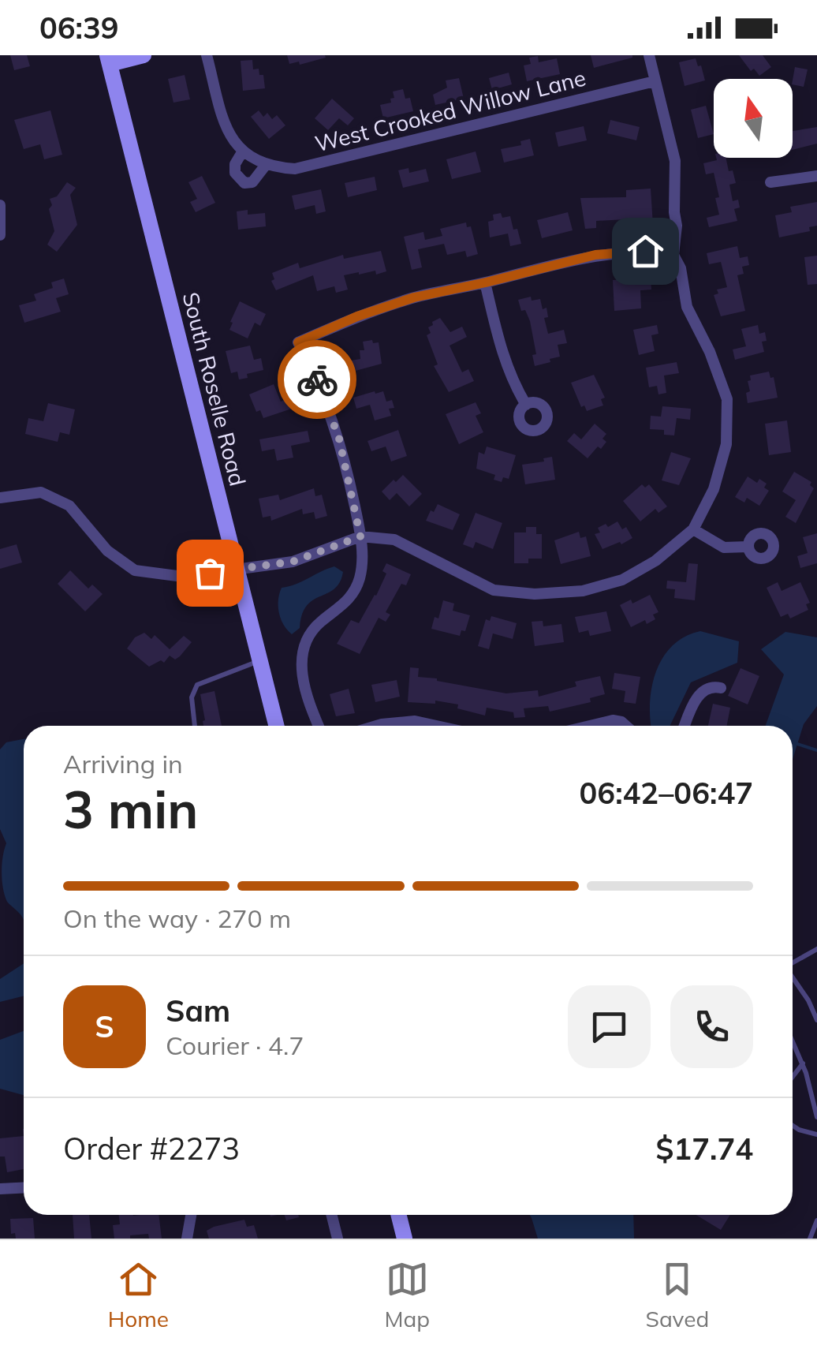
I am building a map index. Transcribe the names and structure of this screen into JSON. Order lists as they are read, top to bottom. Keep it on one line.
{"streets":{"main road":["South Roselle Road"],"street":["West Crooked Willow Lane"]},"north":"top","page":{"status":"06:39","heading":["3 min","Arriving in","06:42–06:47"],"panel":["Sam","Courier · 4.7","Order #2273","$17.74"],"bar":"On the way · 270 m","round":"S","tabs":["Home","Map","Saved"]}}
